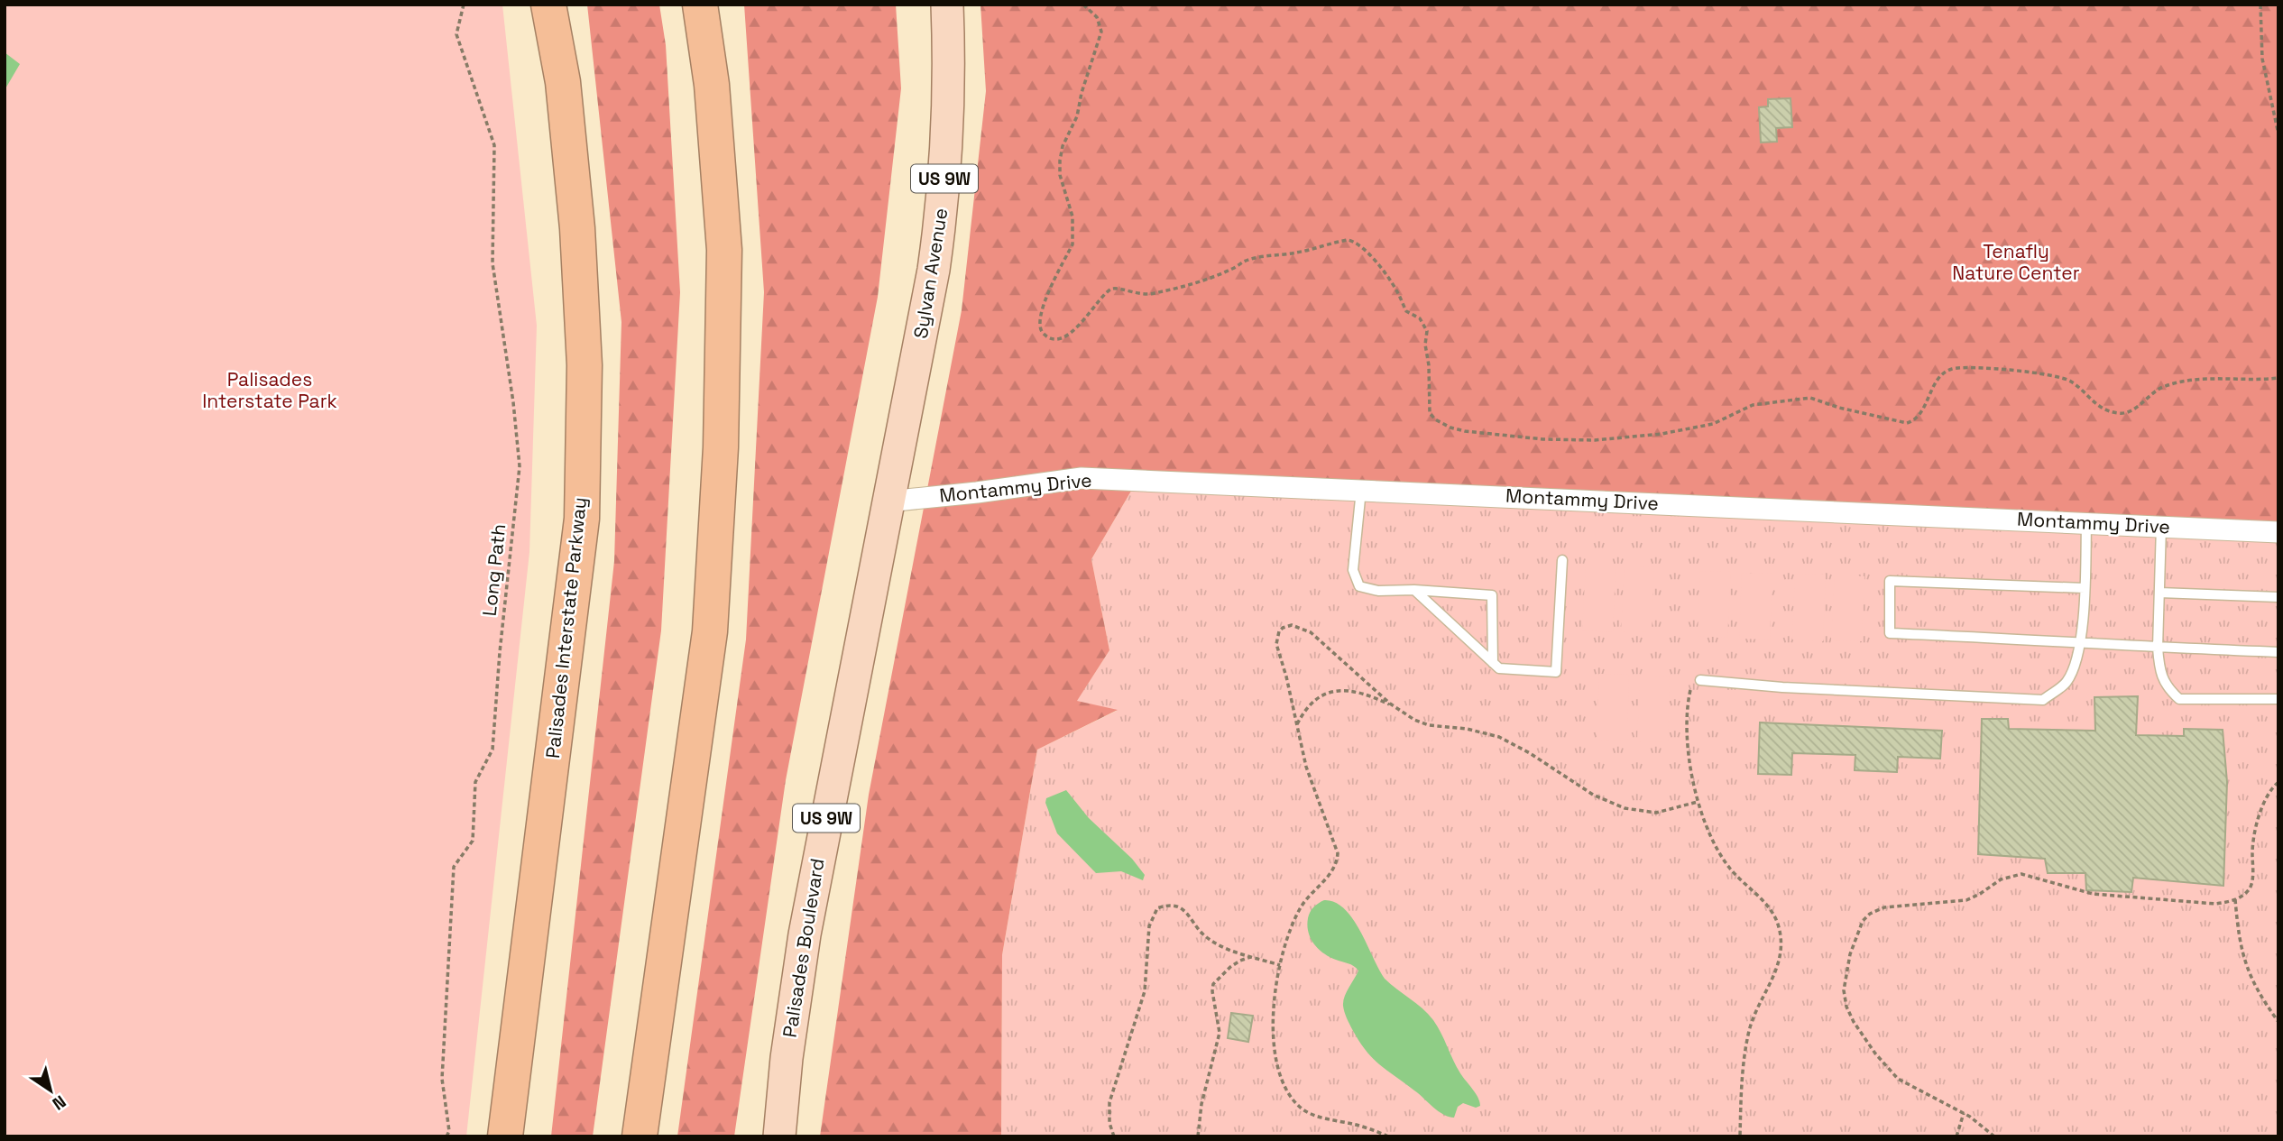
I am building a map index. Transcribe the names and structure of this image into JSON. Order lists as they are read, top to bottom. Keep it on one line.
{"streets":{"highway":["Palisades Interstate Parkway"],"main road":["US 9W","Sylvan Avenue","Palisades Boulevard"],"street":["Montammy Drive"],"path":["Long Path"]},"crossings":[["Sylvan Avenue","Montammy Drive"],["Sylvan Avenue","Palisades Boulevard"],["Montammy Drive","Palisades Boulevard"]],"parks":["Tenafly Nature Center","Palisades Interstate Park"],"north":"bottom right"}
